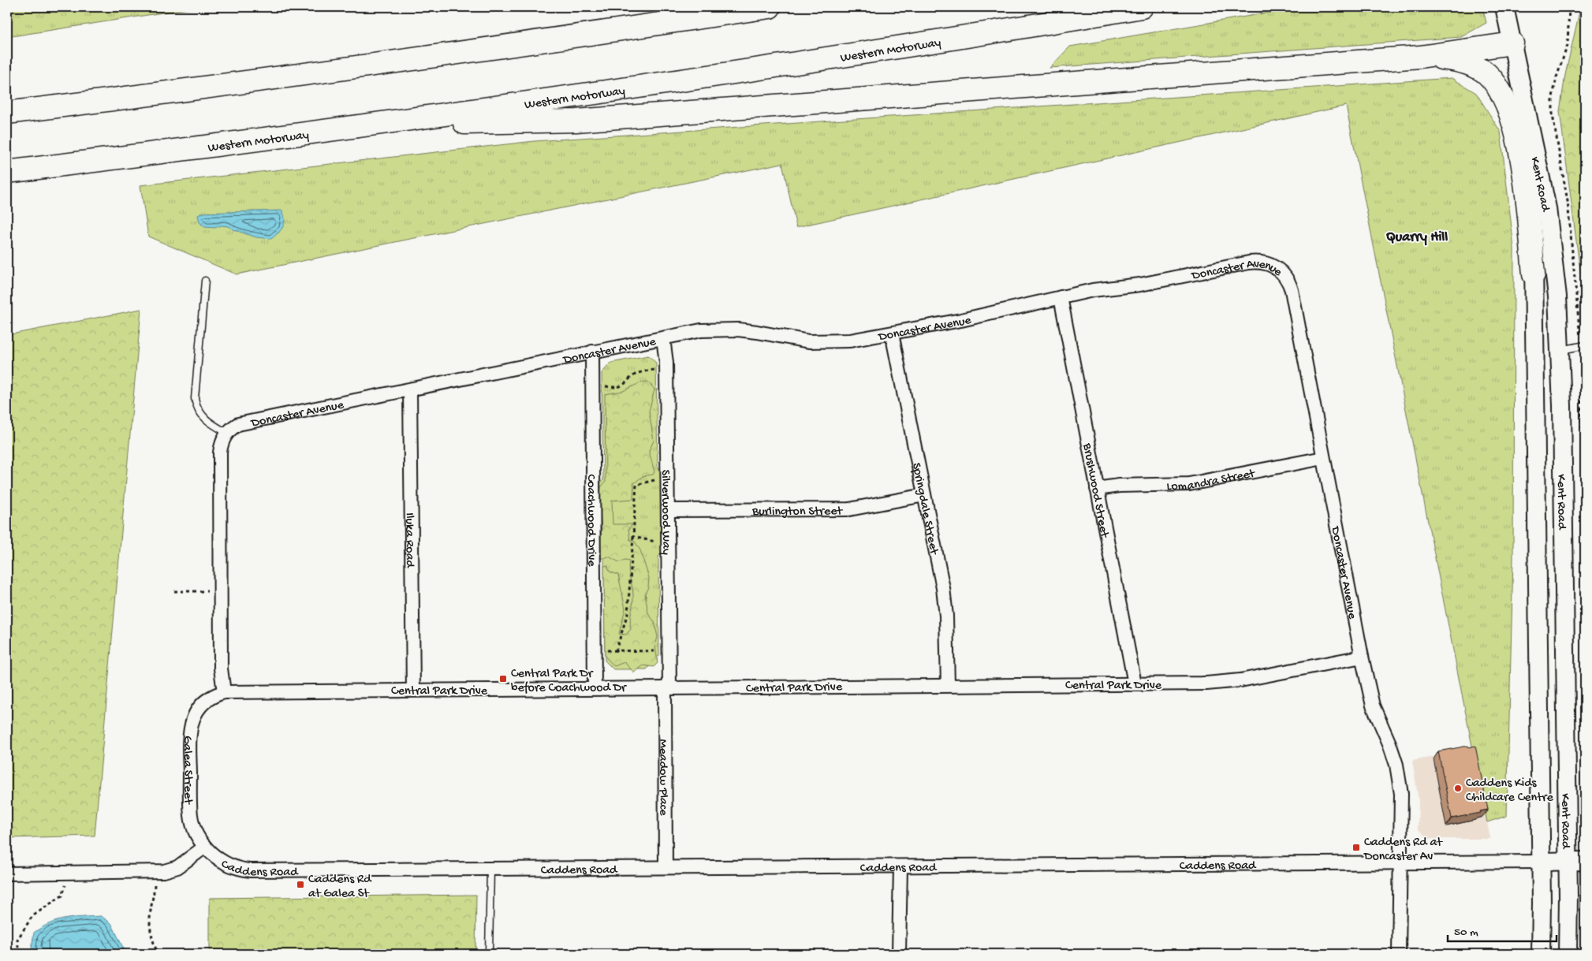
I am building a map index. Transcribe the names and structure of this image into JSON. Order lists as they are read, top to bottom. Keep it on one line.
{"streets":{"highway":["Western Motorway"],"main road":["Kent Road","Caddens Road"],"street":["Doncaster Avenue","Lomandra Street","Brushwood Street","Springdale Street","Burlington Street","Silverwood Way","Coachwood Drive","Iluka Road","Central Park Drive","Galea Street","Meadow Place"]},"crossings":[["Kent Road","Caddens Road"],["Doncaster Avenue","Lomandra Street"],["Doncaster Avenue","Brushwood Street"],["Doncaster Avenue","Springdale Street"],["Doncaster Avenue","Silverwood Way"],["Doncaster Avenue","Coachwood Drive"],["Doncaster Avenue","Iluka Road"],["Doncaster Avenue","Central Park Drive"],["Doncaster Avenue","Caddens Road"],["Lomandra Street","Brushwood Street"],["Brushwood Street","Central Park Drive"],["Springdale Street","Burlington Street"],["Springdale Street","Central Park Drive"],["Burlington Street","Silverwood Way"],["Silverwood Way","Central Park Drive"],["Silverwood Way","Meadow Place"],["Coachwood Drive","Central Park Drive"],["Iluka Road","Central Park Drive"],["Central Park Drive","Galea Street"],["Central Park Drive","Meadow Place"],["Galea Street","Caddens Road"],["Meadow Place","Caddens Road"]],"districts":["Quarry Hill"],"places":{"transit":["Central Park Dr before Coachwood Dr","Caddens Rd at Doncaster Av","Caddens Rd at Galea St"],"other":["Caddens Kids Childcare Centre"]},"scale_bar":"50 m"}
